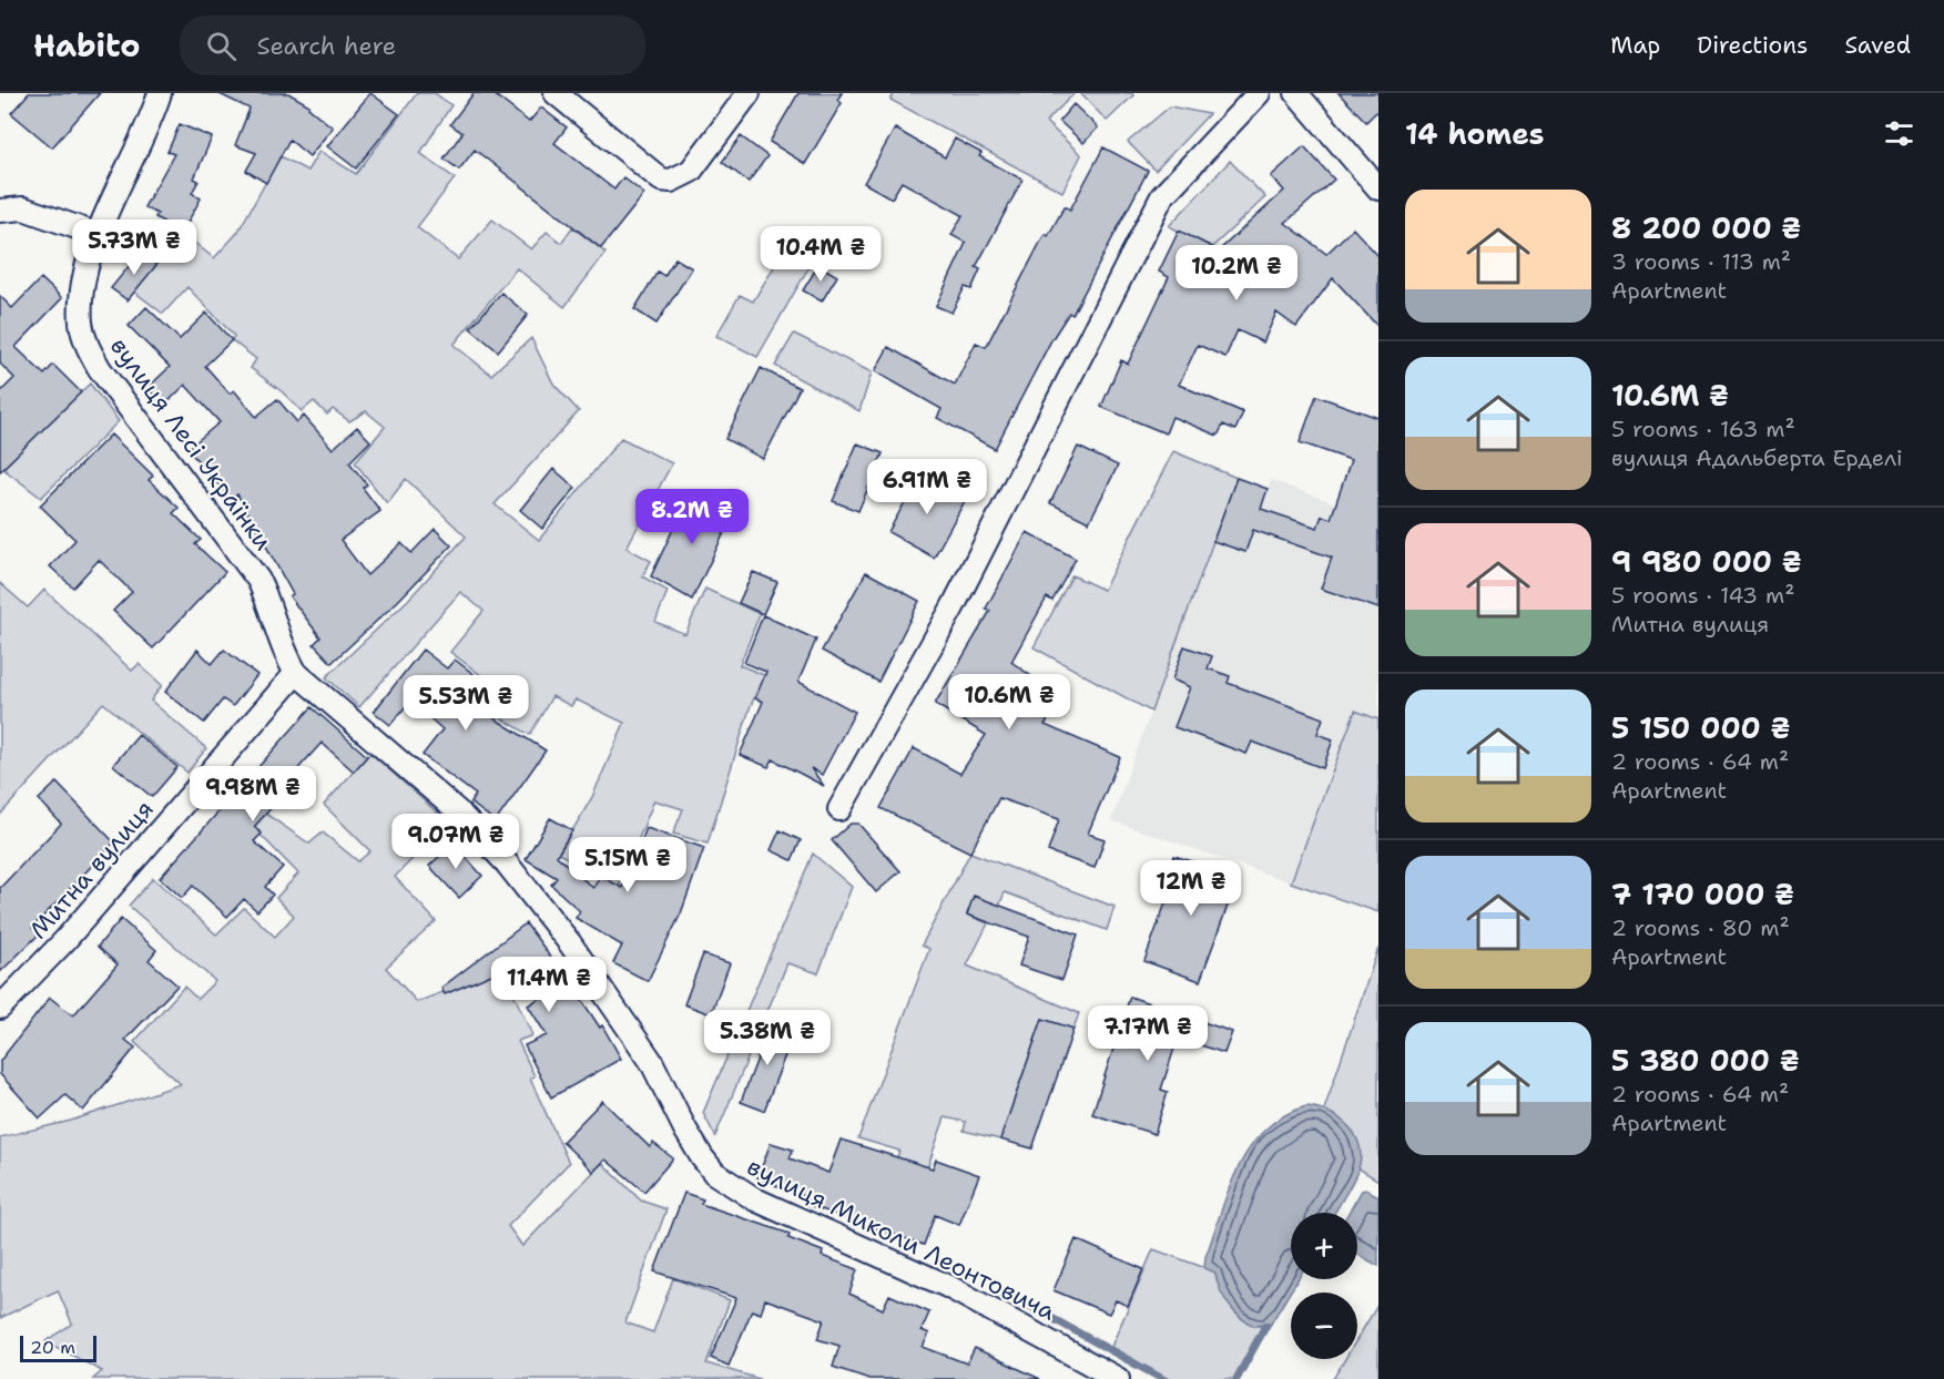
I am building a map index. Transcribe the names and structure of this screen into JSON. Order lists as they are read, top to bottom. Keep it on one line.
{"streets":{"street":["вулиця Лесі Українки","Митна вулиця","вулиця Миколи Леонтовича"]},"crossings":[["вулиця Лесі Українки","Митна вулиця"],["вулиця Лесі Українки","вулиця Миколи Леонтовича"],["Митна вулиця","вулиця Миколи Леонтовича"]],"scale_bar":"20 m","page":{"header":"Habito","search":"Search here","nav":["Map","Directions","Saved"],"heading":"14 homes","list":[{"name":"8 200 000 ₴","note":"3 rooms · 113 m² · Apartment"},{"name":"10.6M ₴","note":"5 rooms · 163 m² · вулиця Адальберта Ерделі"},{"name":"9 980 000 ₴","note":"5 rooms · 143 m² · Митна вулиця"},{"name":"5 150 000 ₴","note":"2 rooms · 64 m² · Apartment"},{"name":"7 170 000 ₴","note":"2 rooms · 80 m² · Apartment"},{"name":"5 380 000 ₴","note":"2 rooms · 64 m² · Apartment"}],"price":["5.73M ₴","10.4M ₴","10.2M ₴","6.91M ₴","8.2M ₴","10.6M ₴","5.53M ₴","9.98M ₴","9.07M ₴","5.15M ₴","12M ₴","11.4M ₴","7.17M ₴","5.38M ₴"],"map_buttons":["+","−"],"scale":"20 m"}}
